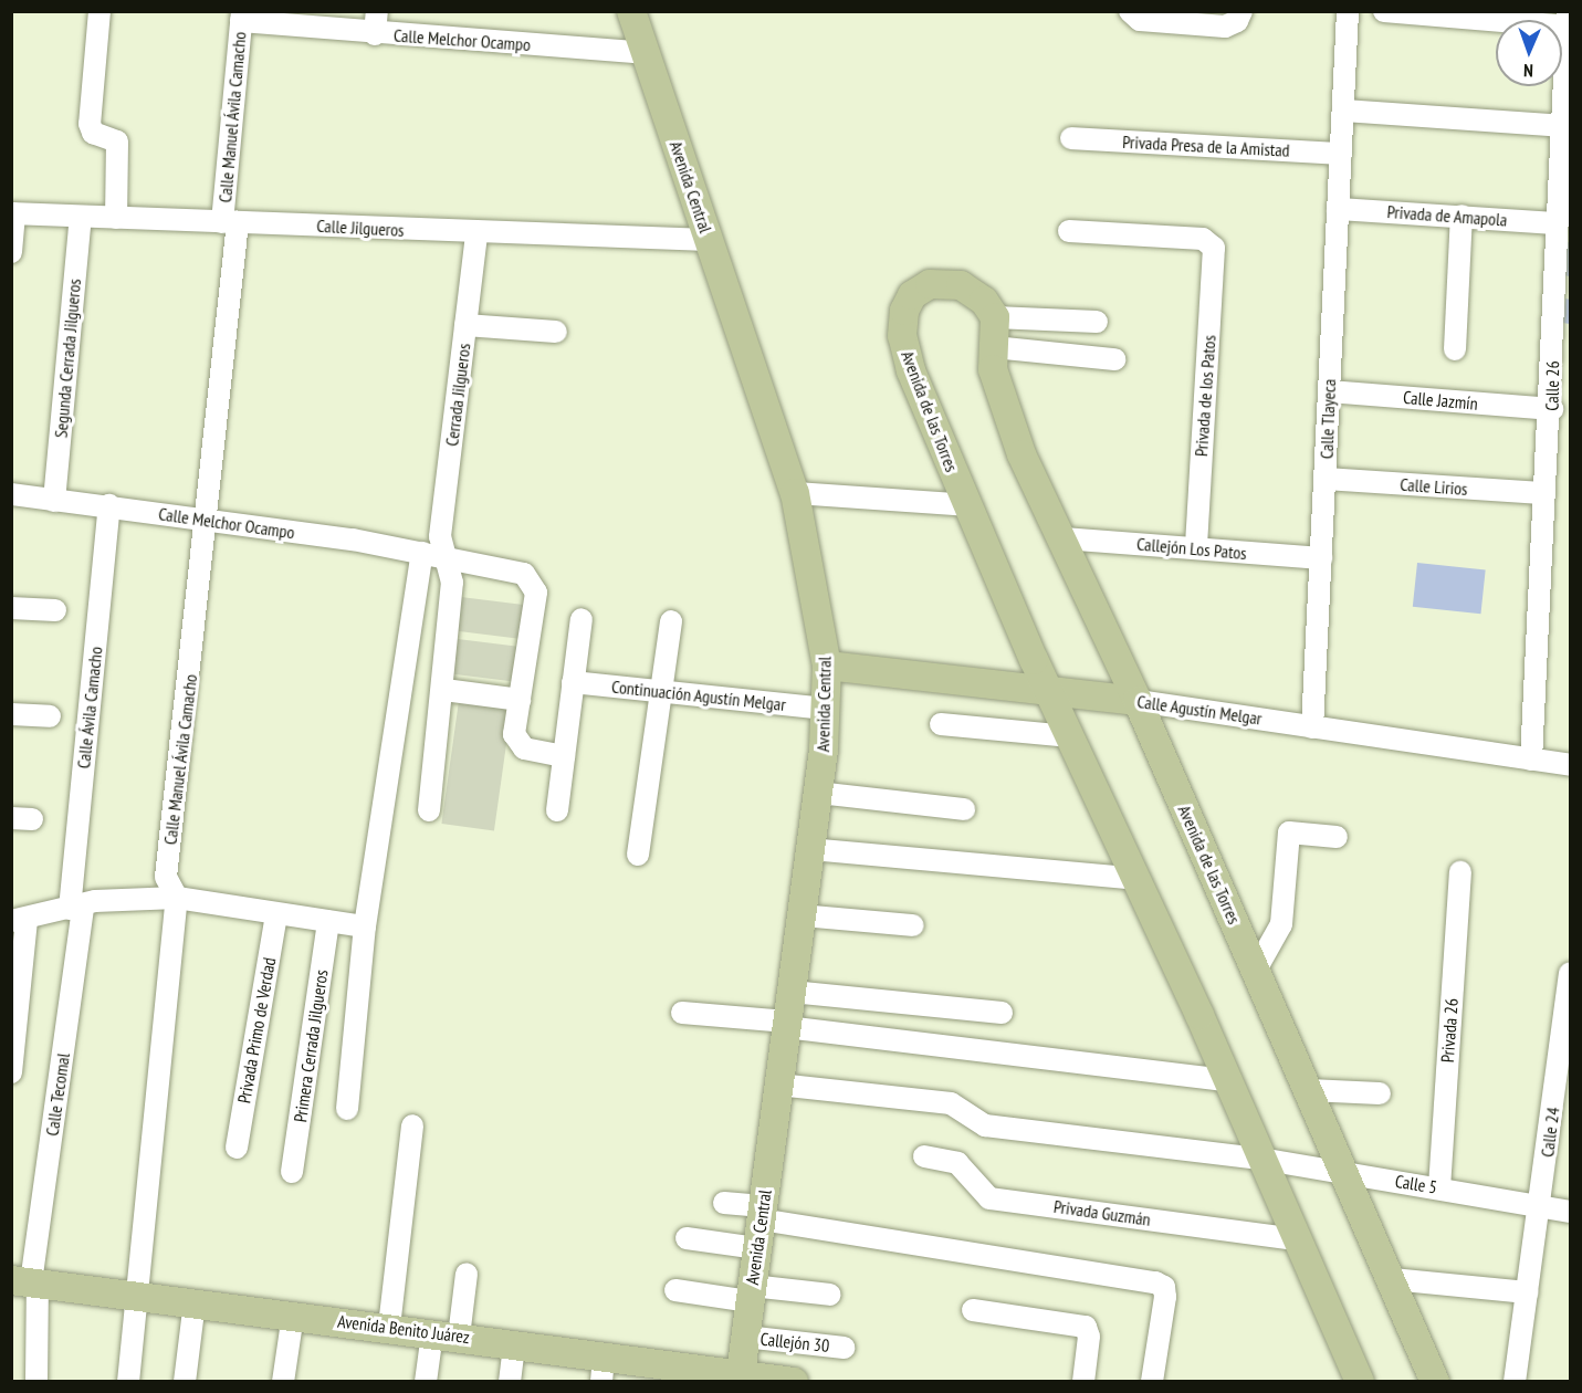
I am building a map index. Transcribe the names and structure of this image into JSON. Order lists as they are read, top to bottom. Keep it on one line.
{"streets":{"main road":["Avenida Central","Avenida de las Torres","Calle Agustín Melgar","Avenida Benito Juárez"],"street":["Calle Melchor Ocampo","Calle Manuel Ávila Camacho","Privada Presa de la Amistad","Privada de Amapola","Calle Jilgueros","Segunda Cerrada Jilgueros","Calle 26","Cerrada Jilgueros","Privada de los Patos","Calle Jazmín","Calle Tlayeca","Calle Lirios","Callejón Los Patos","Continuación Agustín Melgar","Calle Ávila Camacho","Privada Primo de Verdad","Privada 26","Primera Cerrada Jilgueros","Calle Tecomal","Calle 24","Calle 5","Privada Guzmán","Callejón 30"]},"crossings":[["Calle Melchor Ocampo","Calle Manuel Ávila Camacho"],["Calle Melchor Ocampo","Avenida Central"],["Calle Melchor Ocampo","Segunda Cerrada Jilgueros"],["Calle Melchor Ocampo","Cerrada Jilgueros"],["Calle Melchor Ocampo","Calle Ávila Camacho"],["Calle Manuel Ávila Camacho","Calle Jilgueros"],["Calle Manuel Ávila Camacho","Avenida Benito Juárez"],["Privada Presa de la Amistad","Calle Tlayeca"],["Avenida Central","Calle Jilgueros"],["Avenida Central","Continuación Agustín Melgar"],["Avenida Central","Calle Agustín Melgar"],["Avenida Central","Calle 5"],["Avenida Central","Avenida Benito Juárez"],["Avenida Central","Callejón 30"],["Privada de Amapola","Calle 26"],["Privada de Amapola","Calle Tlayeca"],["Calle Jilgueros","Segunda Cerrada Jilgueros"],["Calle Jilgueros","Cerrada Jilgueros"],["Calle 26","Calle Jazmín"],["Calle 26","Calle Lirios"],["Calle 26","Calle Agustín Melgar"],["Privada de los Patos","Callejón Los Patos"],["Calle Jazmín","Calle Tlayeca"],["Avenida de las Torres","Callejón Los Patos"],["Avenida de las Torres","Calle Agustín Melgar"],["Avenida de las Torres","Calle 5"],["Avenida de las Torres","Privada Guzmán"],["Calle Tlayeca","Calle Lirios"],["Calle Tlayeca","Callejón Los Patos"],["Calle Tlayeca","Calle Agustín Melgar"],["Calle Ávila Camacho","Calle Tecomal"],["Privada 26","Calle 5"],["Calle Tecomal","Avenida Benito Juárez"],["Calle 24","Calle 5"]],"north":"bottom"}
